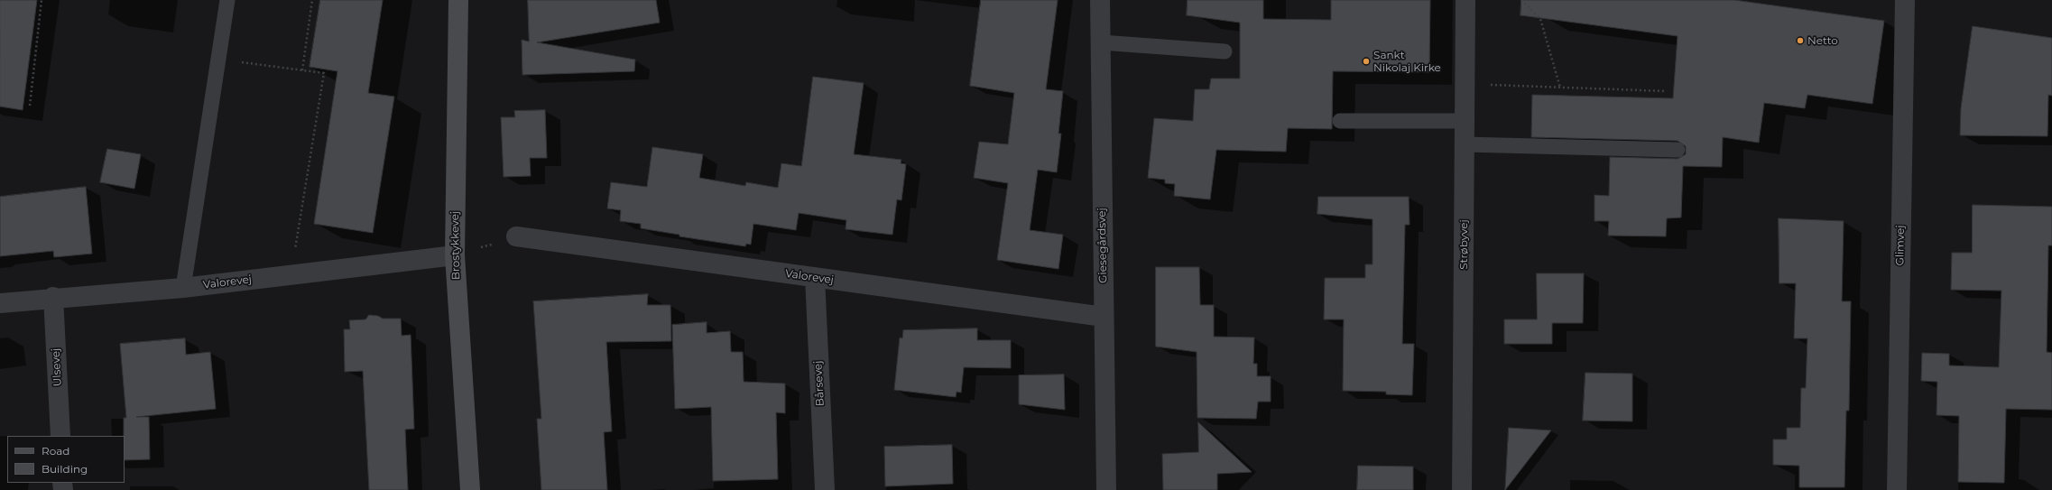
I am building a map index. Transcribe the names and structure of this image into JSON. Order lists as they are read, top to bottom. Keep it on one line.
{"streets":{"street":["Strøbyvej","Brostykkevej","Giesegårdsvej","Glimvej","Valorevej","Ulsevej","Bårsevej"]},"crossings":[["Brostykkevej","Valorevej"],["Giesegårdsvej","Valorevej"],["Valorevej","Ulsevej"],["Valorevej","Bårsevej"]],"places":["Netto","Sankt Nikolaj Kirke"],"legend":["Road","Building"]}
